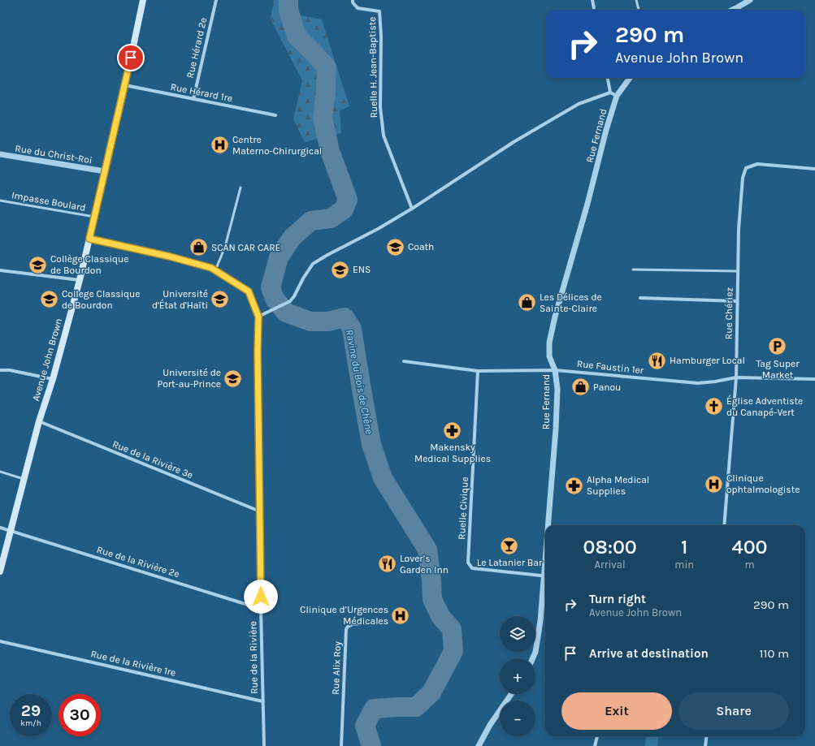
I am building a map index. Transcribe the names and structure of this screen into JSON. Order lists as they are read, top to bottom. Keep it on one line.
{"streets":{"main road":["Avenue John Brown"],"street":["Rue Hérard 2e","Ruelle H. Jean-Baptiste","Rue Hérard 1re","Rue Fernand","Rue du Christ-Roi","Rue Chériez","Rue Faustin 1er","Rue de la Rivière 3e","Ruelle Civique","Rue de la Rivière 2e","Rue de la Rivière","Rue de la Rivière 1re","Rue Alix Roy"],"lane":["Impasse Boulard"]},"crossings":[["Rue Hérard 2e","Rue Hérard 1re"],["Rue Hérard 1re","Avenue John Brown"],["Rue Fernand","Rue Faustin 1er"],["Rue du Christ-Roi","Avenue John Brown"],["Impasse Boulard","Avenue John Brown"],["Rue Chériez","Rue Faustin 1er"],["Avenue John Brown","Rue de la Rivière 3e"],["Avenue John Brown","Rue de la Rivière 2e"],["Avenue John Brown","Rue de la Rivière"],["Rue Faustin 1er","Ruelle Civique"],["Rue de la Rivière 3e","Rue de la Rivière"],["Rue de la Rivière 2e","Rue de la Rivière"],["Rue de la Rivière","Rue de la Rivière 1re"]],"water":["Ravine du Bois de Chêne"],"places":{"hospital":["Centre Materno-Chirurgical","Clinique ophtalmologiste","Clinique d’Urgences Médicales"],"school or university":["Coath","Collège Classique de Bourdon","ENS","College Classique de Bourdon","Université d'État d'Haïti","Université de Port-au-Prince"],"shop":["SCAN CAR CARE","Les Délices de Sainte-Claire","Panou"],"parking":["Tag Super Market"],"restaurant":["Hamburger Local","Lover’s Garden Inn"],"church":["Église Adventiste du Canapé-Vert"],"pharmacy":["Makensky Medical Supplies","Alpha Medical Supplies"],"bar":["Le Latanier Bar"]},"page":{"turn":["290 m","Avenue John Brown"],"eta":["08:00","Arrival","1","min","400","m"],"list":[{"name":"Turn right","note":"Avenue John Brown","value":"290 m"},{"name":"Arrive at destination","value":"110 m"}],"map_buttons":["+","−"],"buttons":["Exit","Share"],"speed":"29 km/h","limit":"30"}}
